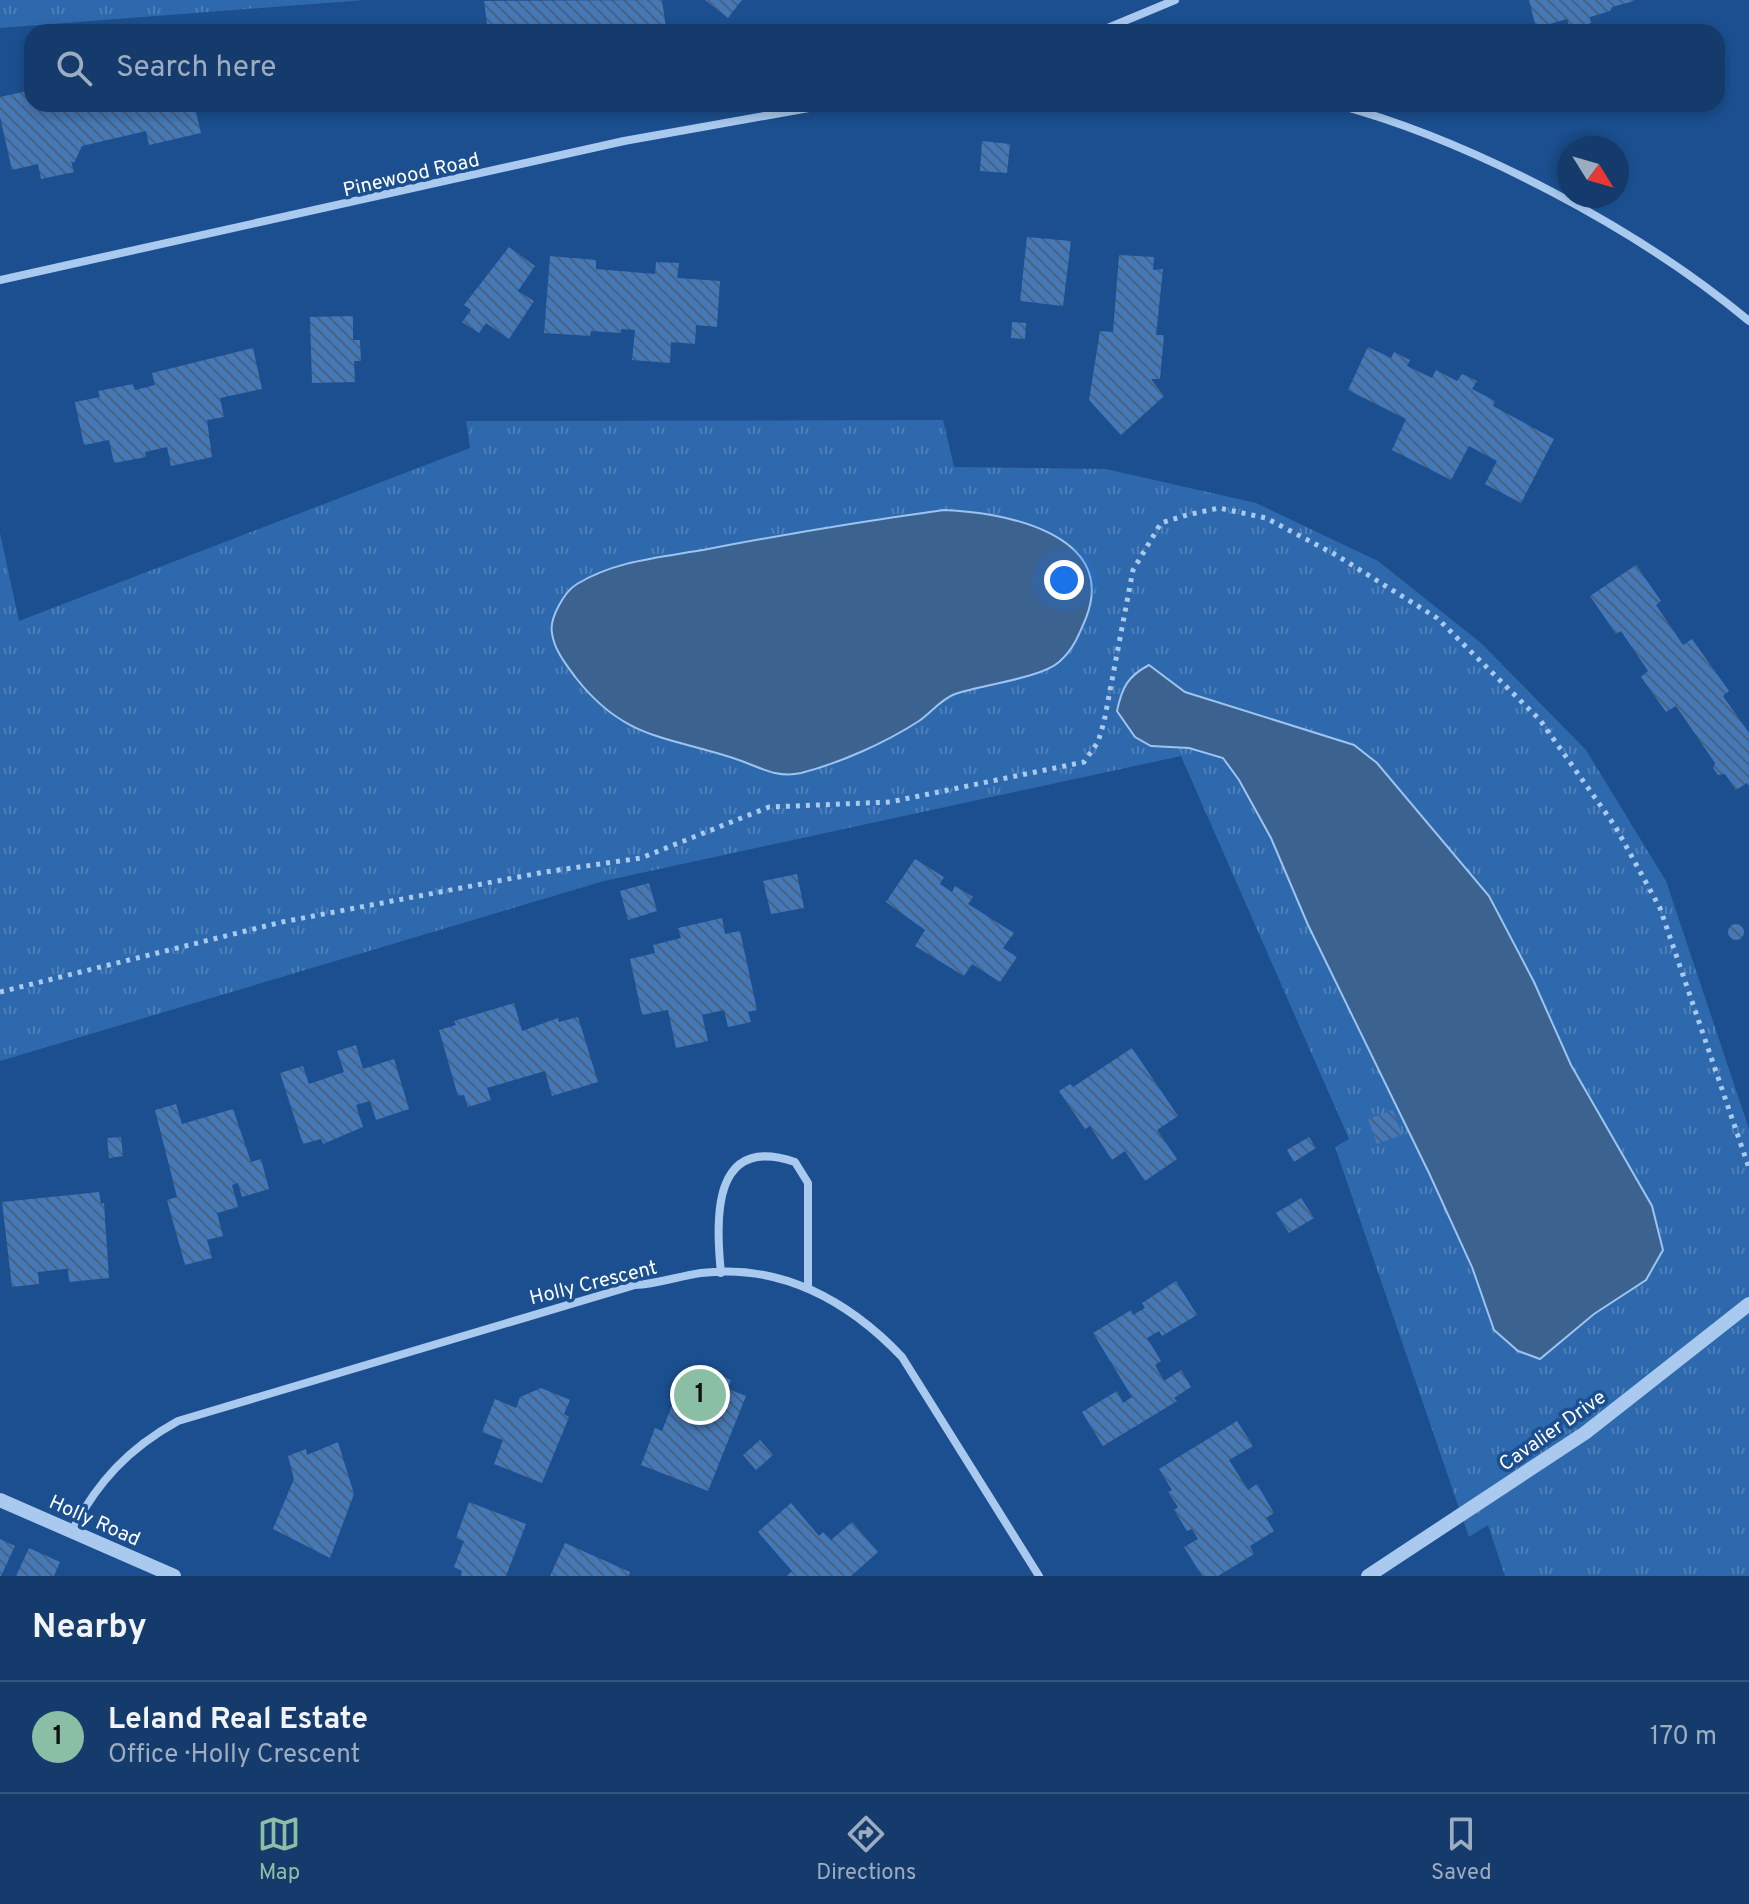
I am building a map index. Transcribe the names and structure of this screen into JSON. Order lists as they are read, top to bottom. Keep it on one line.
{"streets":{"street":["Pinewood Road","Holly Crescent","Cavalier Drive","Holly Road"]},"crossings":[["Holly Crescent","Holly Road"]],"north":"bottom right","page":{"search":"Search here","pins":"1","heading":"Nearby","list":[{"mark":"1","name":"Leland Real Estate","note":"Office · Holly Crescent","value":"170 m"}],"nav":["Map","Directions","Saved"]}}
